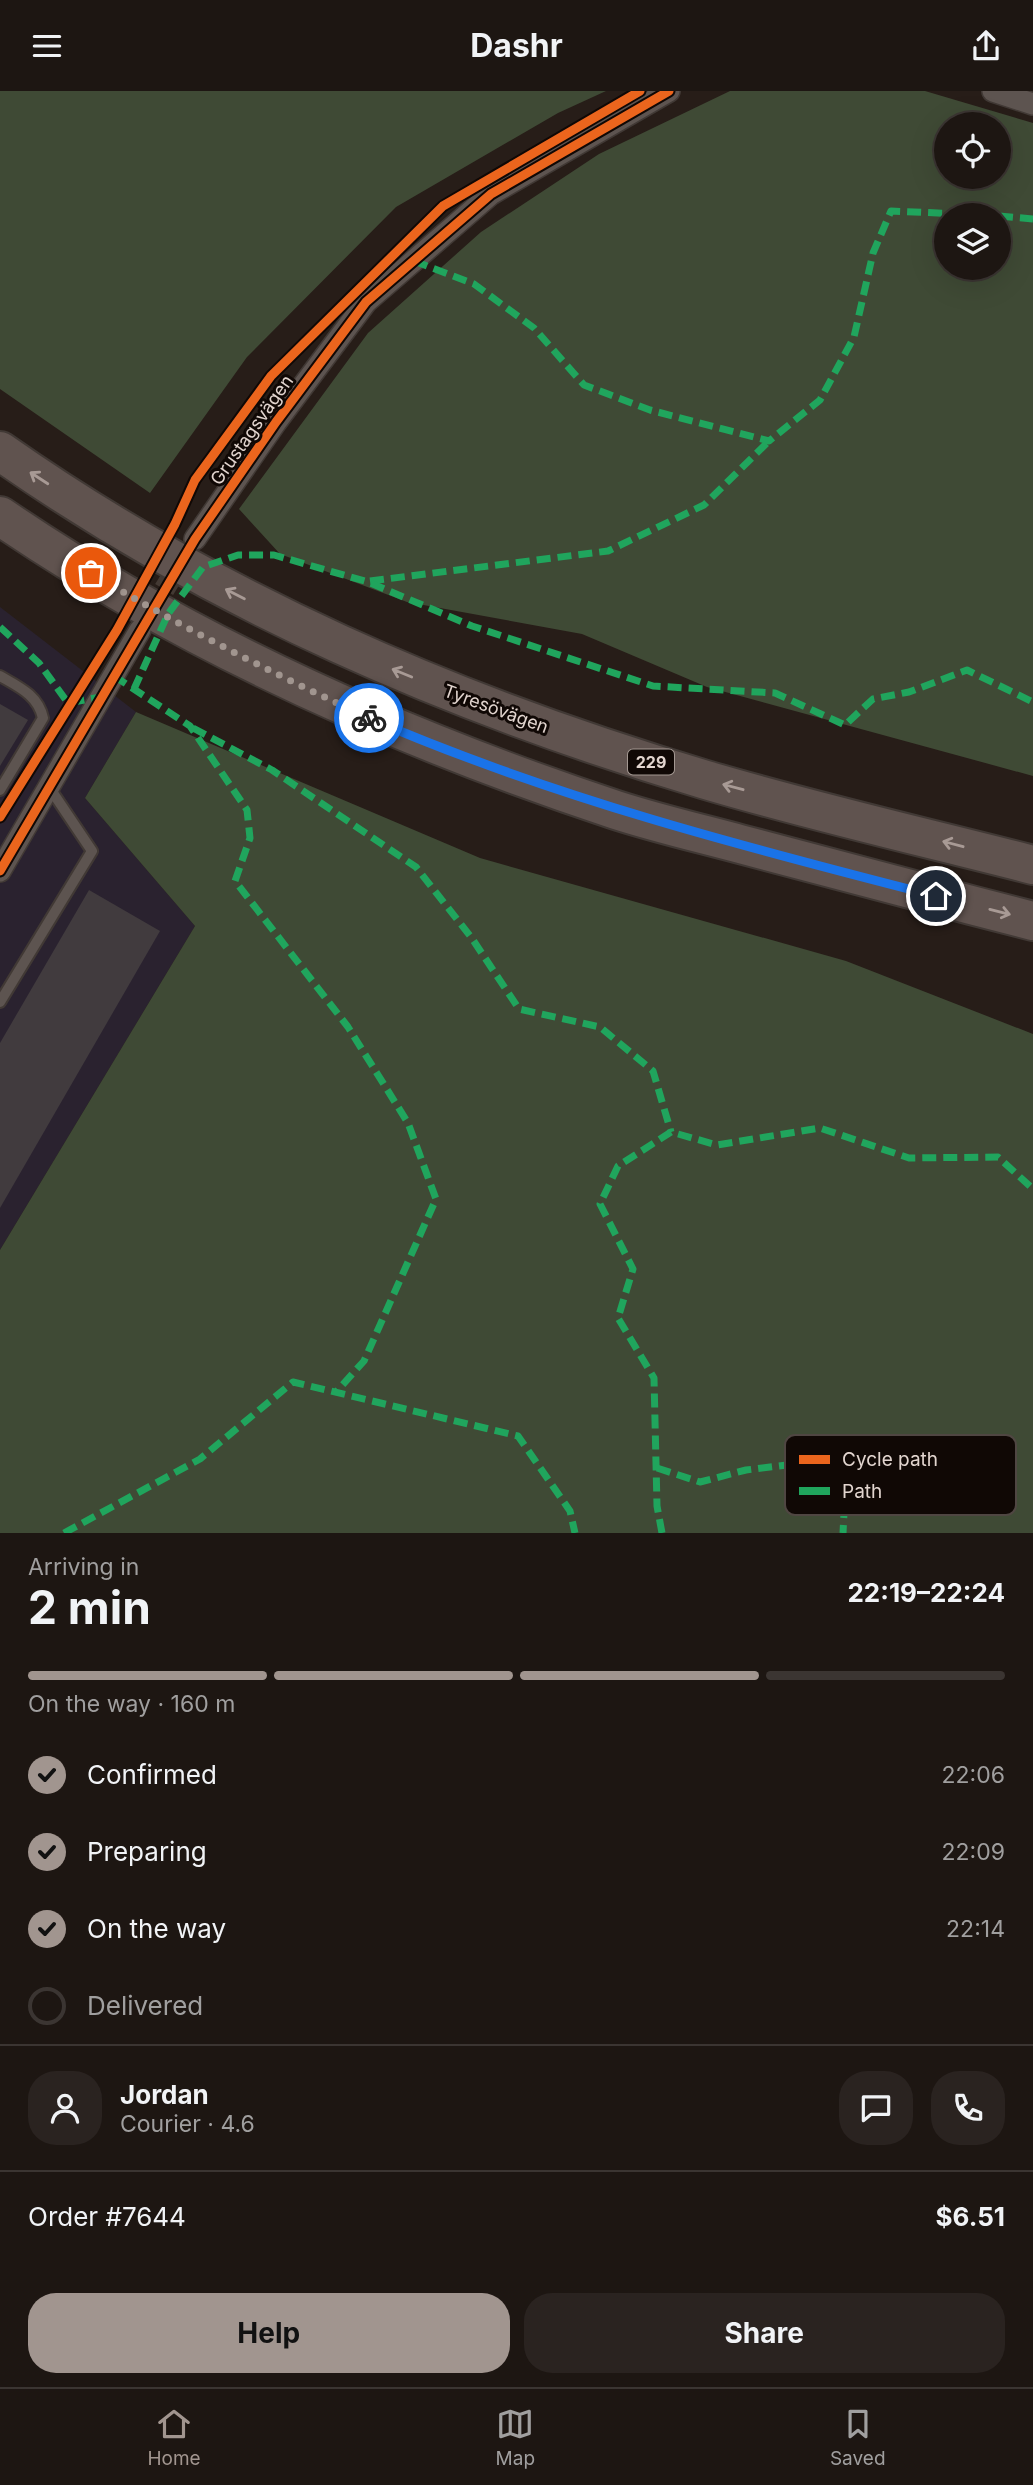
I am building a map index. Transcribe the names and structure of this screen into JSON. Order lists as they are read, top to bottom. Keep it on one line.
{"streets":{"highway":["Tyresövägen","229"],"street":["Grustagsvägen"]},"legend":["Cycle path","Path"],"page":{"header":"Dashr","heading":["2 min","Arriving in","22:19–22:24"],"panel":["Jordan","Courier · 4.6","Order #7644","$6.51"],"bar":"On the way · 160 m","list":[["Confirmed","22:06"],["Preparing","22:09"],["On the way","22:14"],"Delivered"],"buttons":["Help","Share"],"tabs":["Home","Map","Saved"]}}
